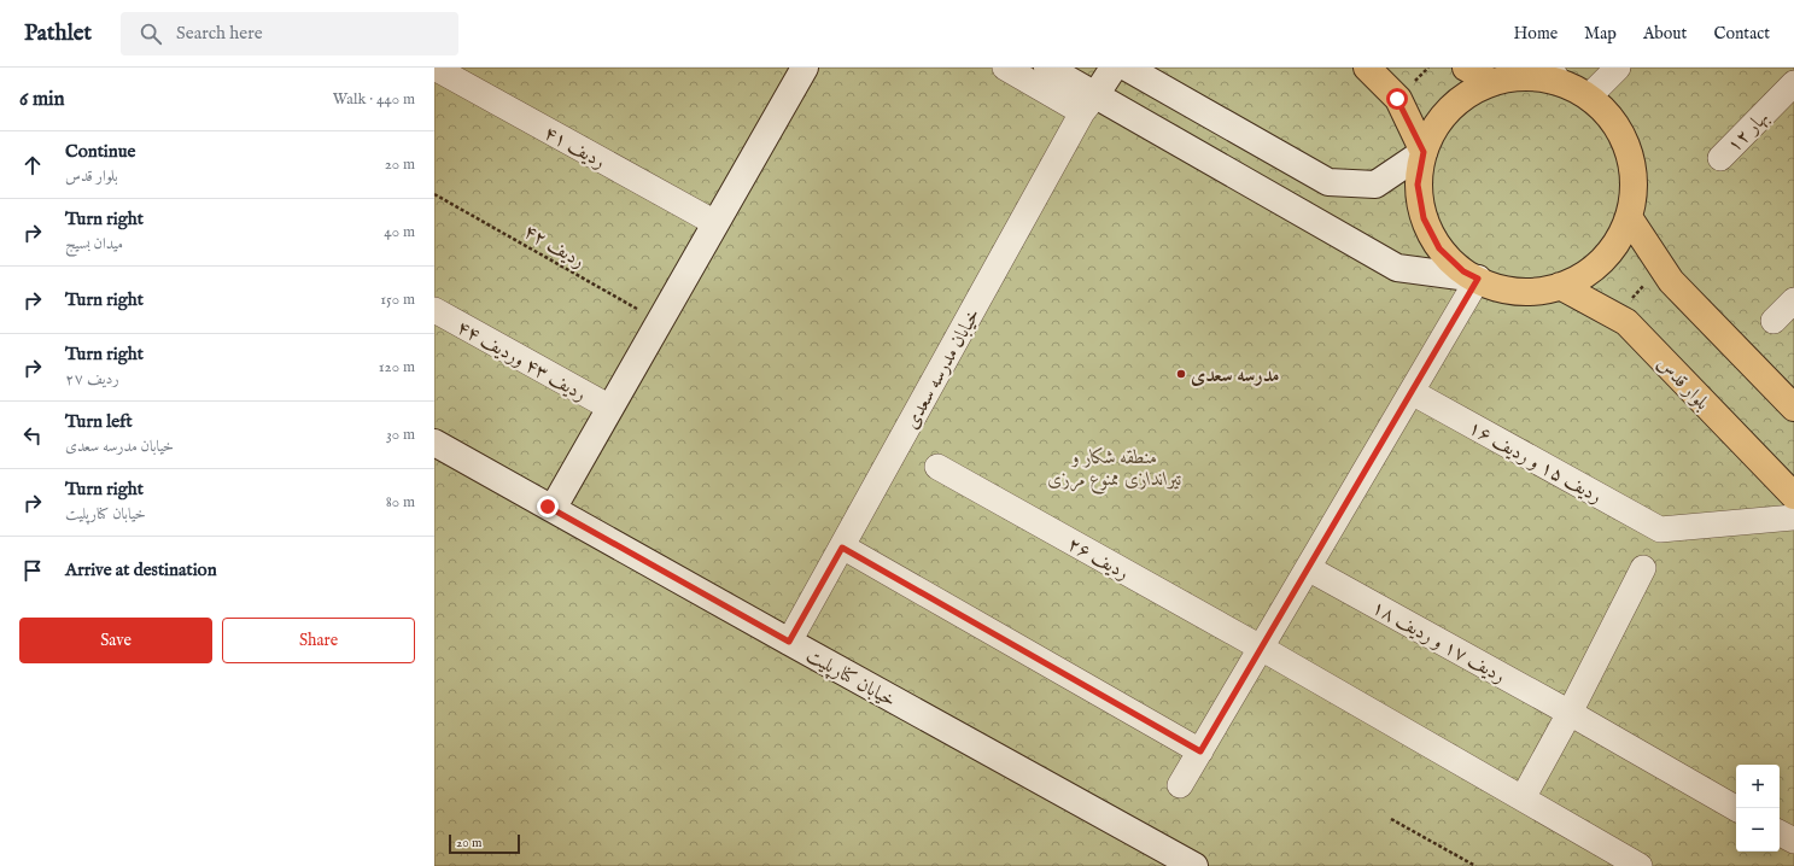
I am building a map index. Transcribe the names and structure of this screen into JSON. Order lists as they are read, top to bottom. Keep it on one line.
{"streets":{"main road":["بلوار قدس"],"street":["بهار ۱۲","ردیف ۴۱","ردیف ۴۳ وردیف ۴۴","خیابان مدرسه سعدی","ردیف ۱۵ و ردیف ۱۶","ردیف ۲۶","ردیف ۱۷ و ردیف ۱۸","خیابان کنارپلیت"],"path":["ردیف ۴۲"]},"crossings":[["خیابان مدرسه سعدی","خیابان کنارپلیت"]],"parks":["منطقه شکار و تیراندازی ممنوع مرزی"],"places":["مدرسه سعدی"],"scale_bar":"20 m","page":{"header":"Pathlet","search":"Search here","nav":["Home","Map","About","Contact"],"heading":["6 min","Walk · 440 m"],"list":[["Continue","بلوار قدس","20 m"],["Turn right","میدان بسیج","40 m"],["Turn right","150 m"],["Turn right","ردیف ۲۷","120 m"],["Turn left","خیابان مدرسه سعدی","30 m"],["Turn right","خیابان کنارپلیت","80 m"],"Arrive at destination"],"buttons":["Save","Share"],"map_buttons":["+","−"],"scale":"20 m"}}
